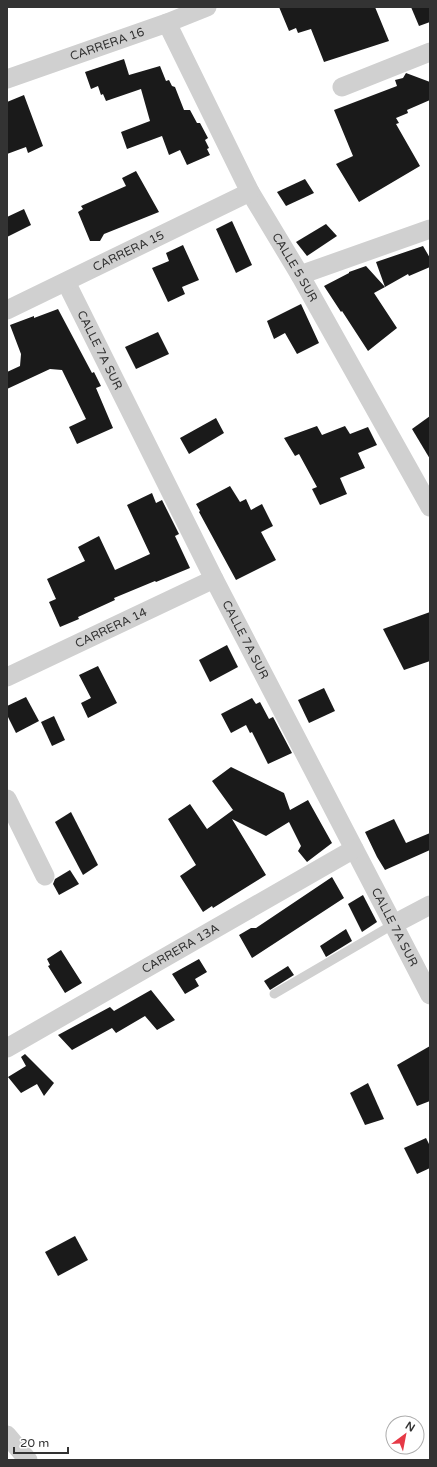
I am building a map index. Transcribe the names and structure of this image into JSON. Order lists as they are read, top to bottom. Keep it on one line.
{"streets":{"street":["CARRERA 16","CARRERA 15","CALLE 5 SUR","CALLE 7A SUR","CARRERA 14","CARRERA 13A"]},"crossings":[["CARRERA 16","CALLE 5 SUR"],["CARRERA 15","CALLE 5 SUR"],["CARRERA 15","CALLE 7A SUR"],["CALLE 7A SUR","CARRERA 14"],["CALLE 7A SUR","CARRERA 13A"]],"scale_bar":"20 m","north":"top right"}
